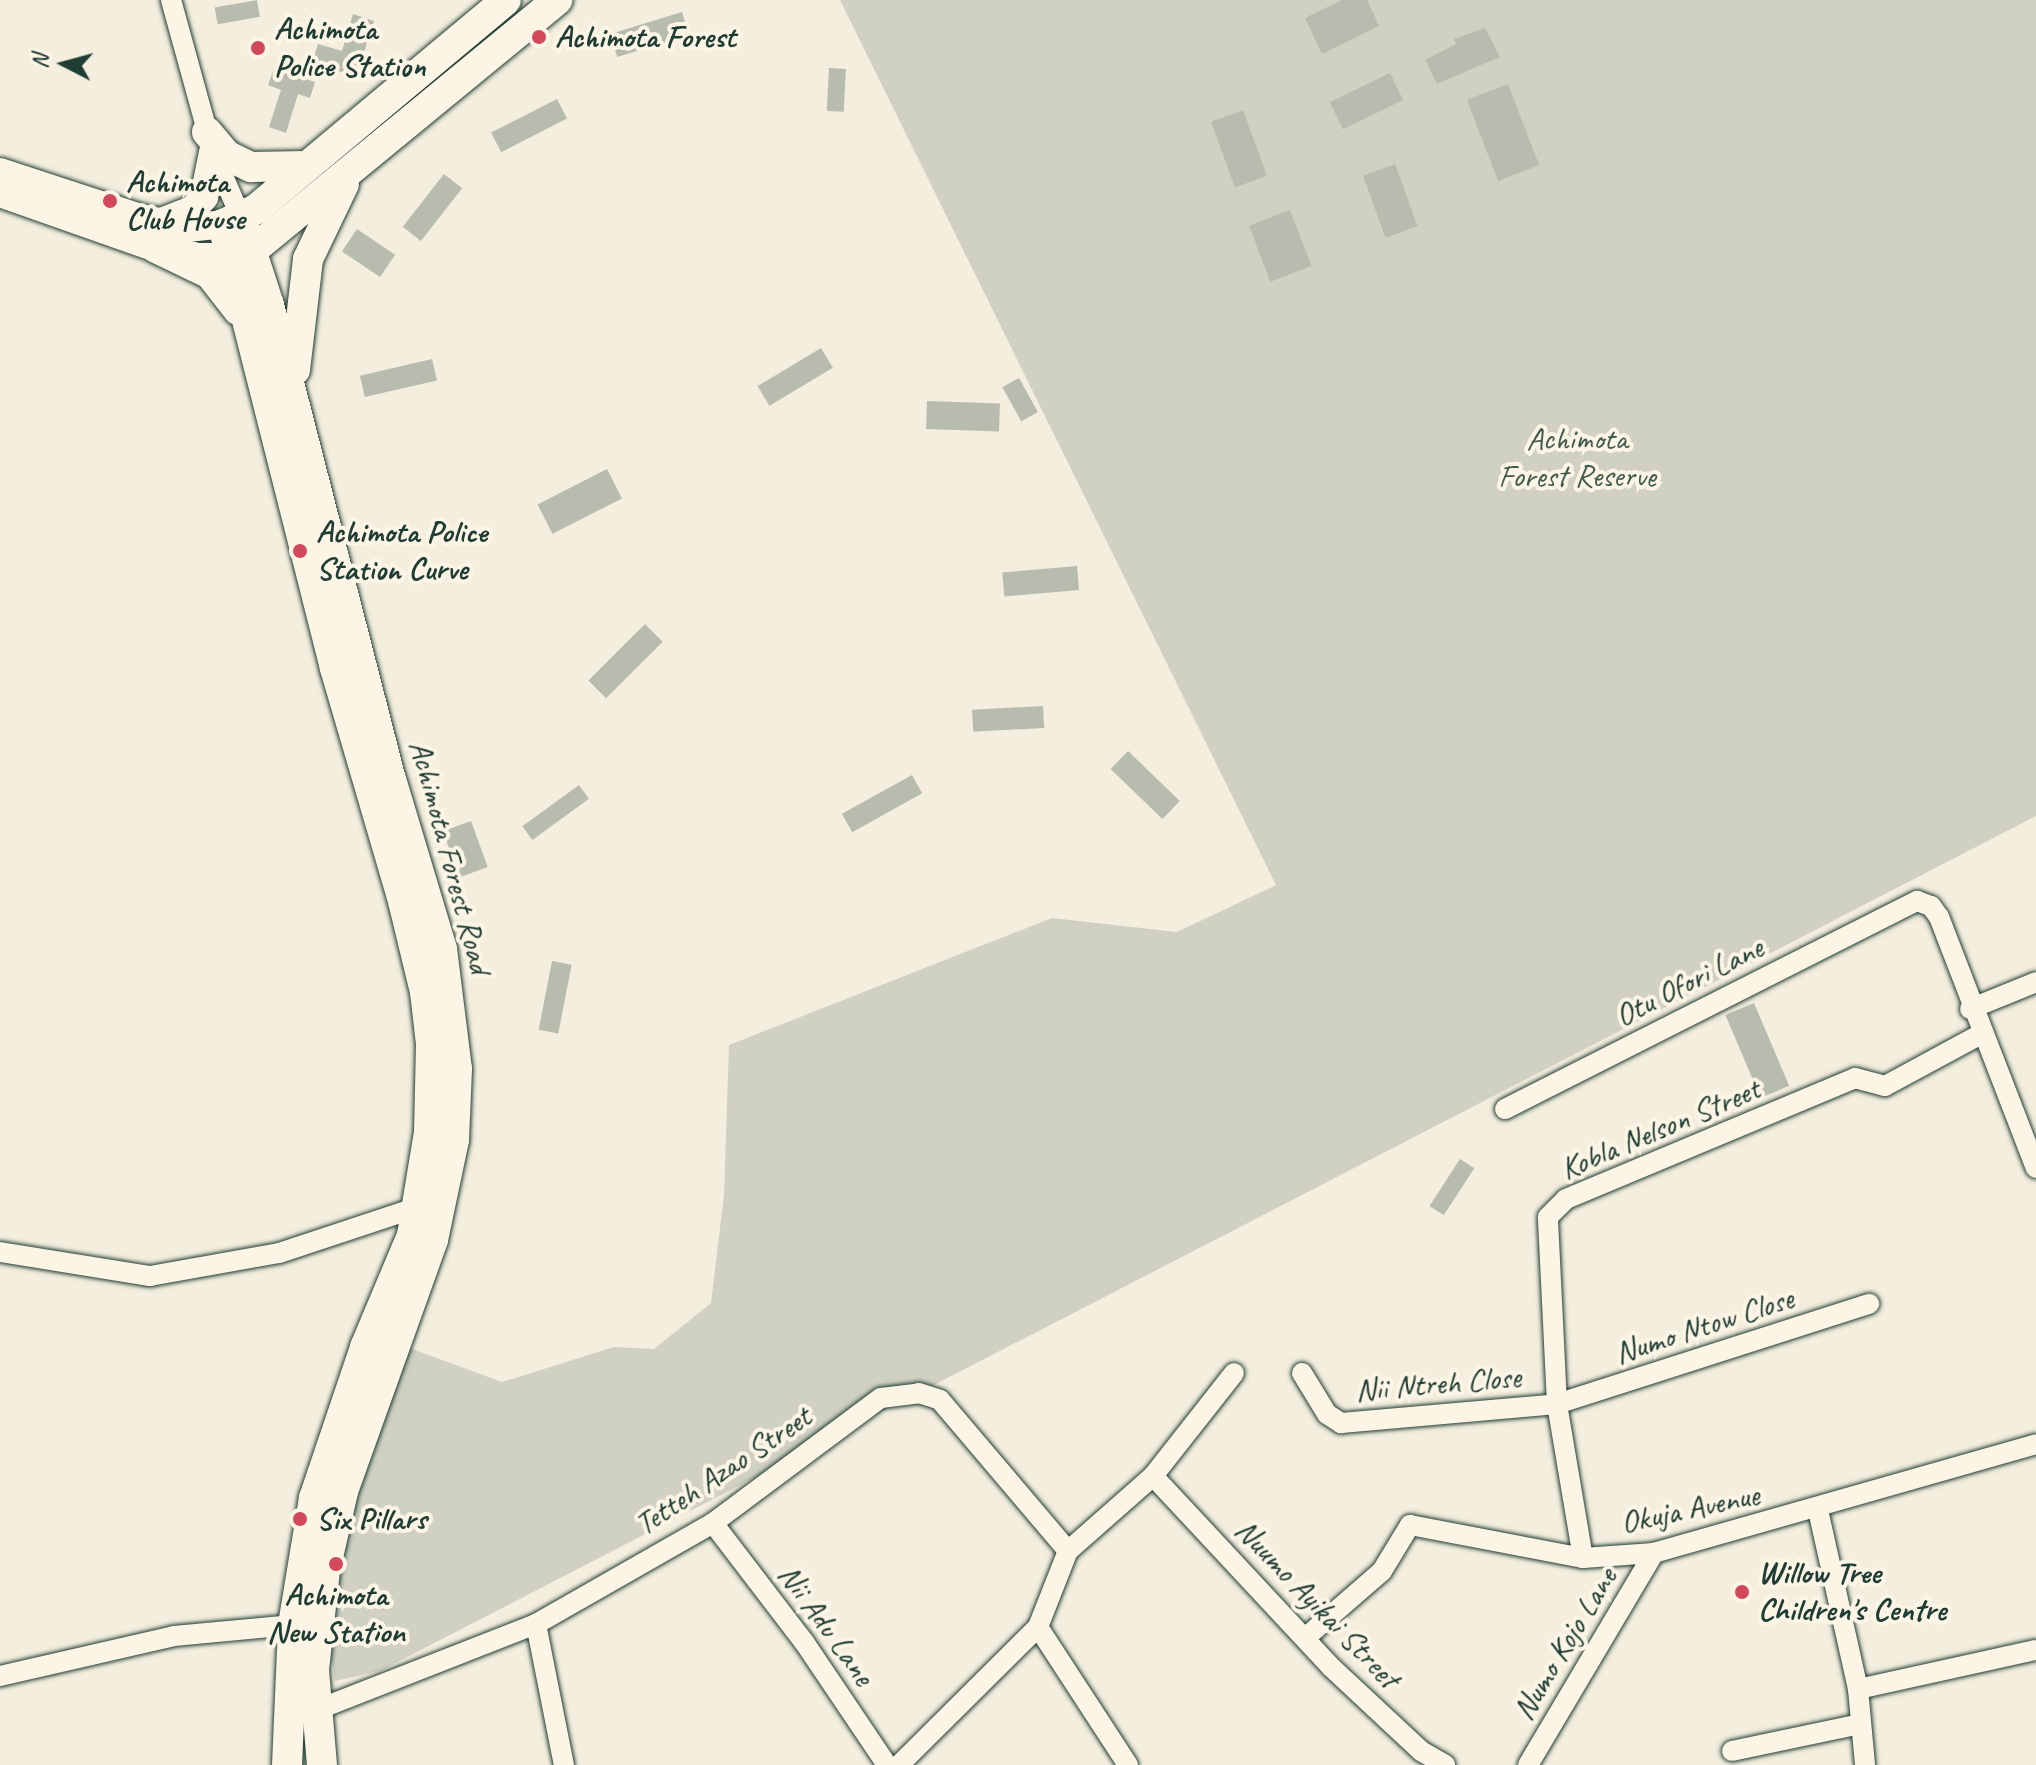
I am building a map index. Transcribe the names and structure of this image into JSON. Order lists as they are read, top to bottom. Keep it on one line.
{"streets":{"main road":["Achimota Forest Road"],"street":["Otu Ofori Lane","Kobla Nelson Street","Numo Ntow Close","Nii Ntreh Close","Tetteh Azao Street","Okuja Avenue","Nuumo Ayikai Street","Nii Adu Lane","Numo Kojo Lane"]},"crossings":[["Achimota Forest Road","Tetteh Azao Street"],["Kobla Nelson Street","Numo Ntow Close"],["Kobla Nelson Street","Nii Ntreh Close"],["Kobla Nelson Street","Okuja Avenue"],["Numo Ntow Close","Nii Ntreh Close"],["Tetteh Azao Street","Nii Adu Lane"],["Okuja Avenue","Nuumo Ayikai Street"],["Okuja Avenue","Numo Kojo Lane"]],"parks":["Achimota Forest Reserve"],"places":["Achimota Forest","Achimota Police Station","Achimota Club House","Achimota Police Station Curve","Six Pillars","Achimota New Station","Willow Tree Children's Centre"],"north":"left"}
